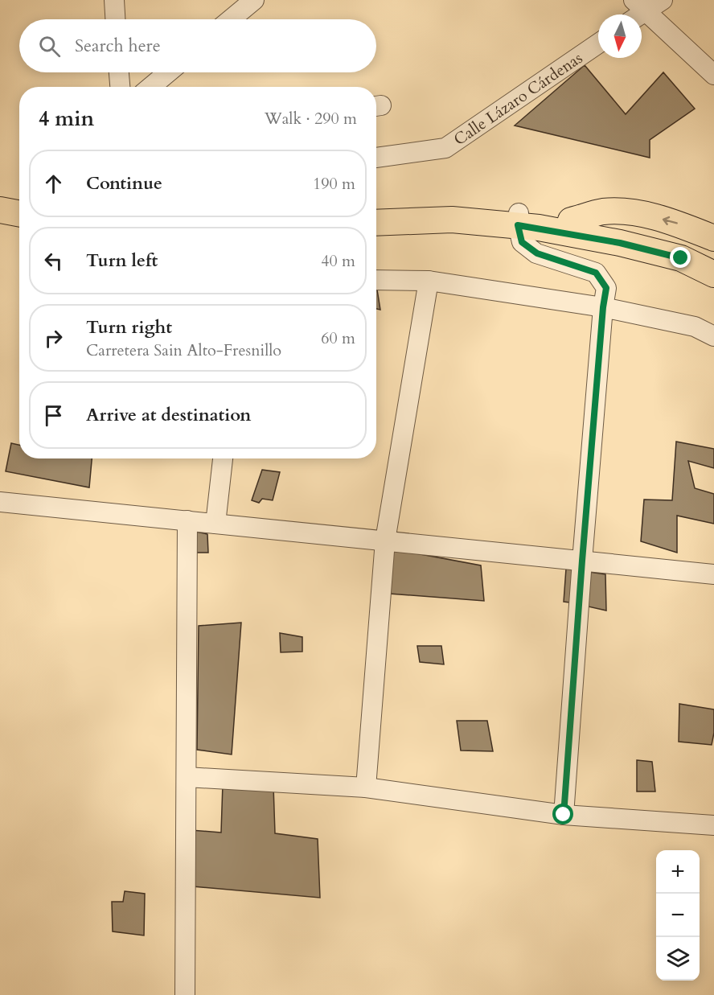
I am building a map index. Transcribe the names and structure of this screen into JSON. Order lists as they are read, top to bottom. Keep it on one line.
{"streets":{"street":["Calle Lázaro Cárdenas"]},"north":"bottom","page":{"search":"Search here","heading":["4 min","Walk · 290 m"],"list":[["Continue","190 m"],["Turn left","40 m"],["Turn right","Carretera Sain Alto-Fresnillo","60 m"],"Arrive at destination"],"map_buttons":["+","−"]}}
